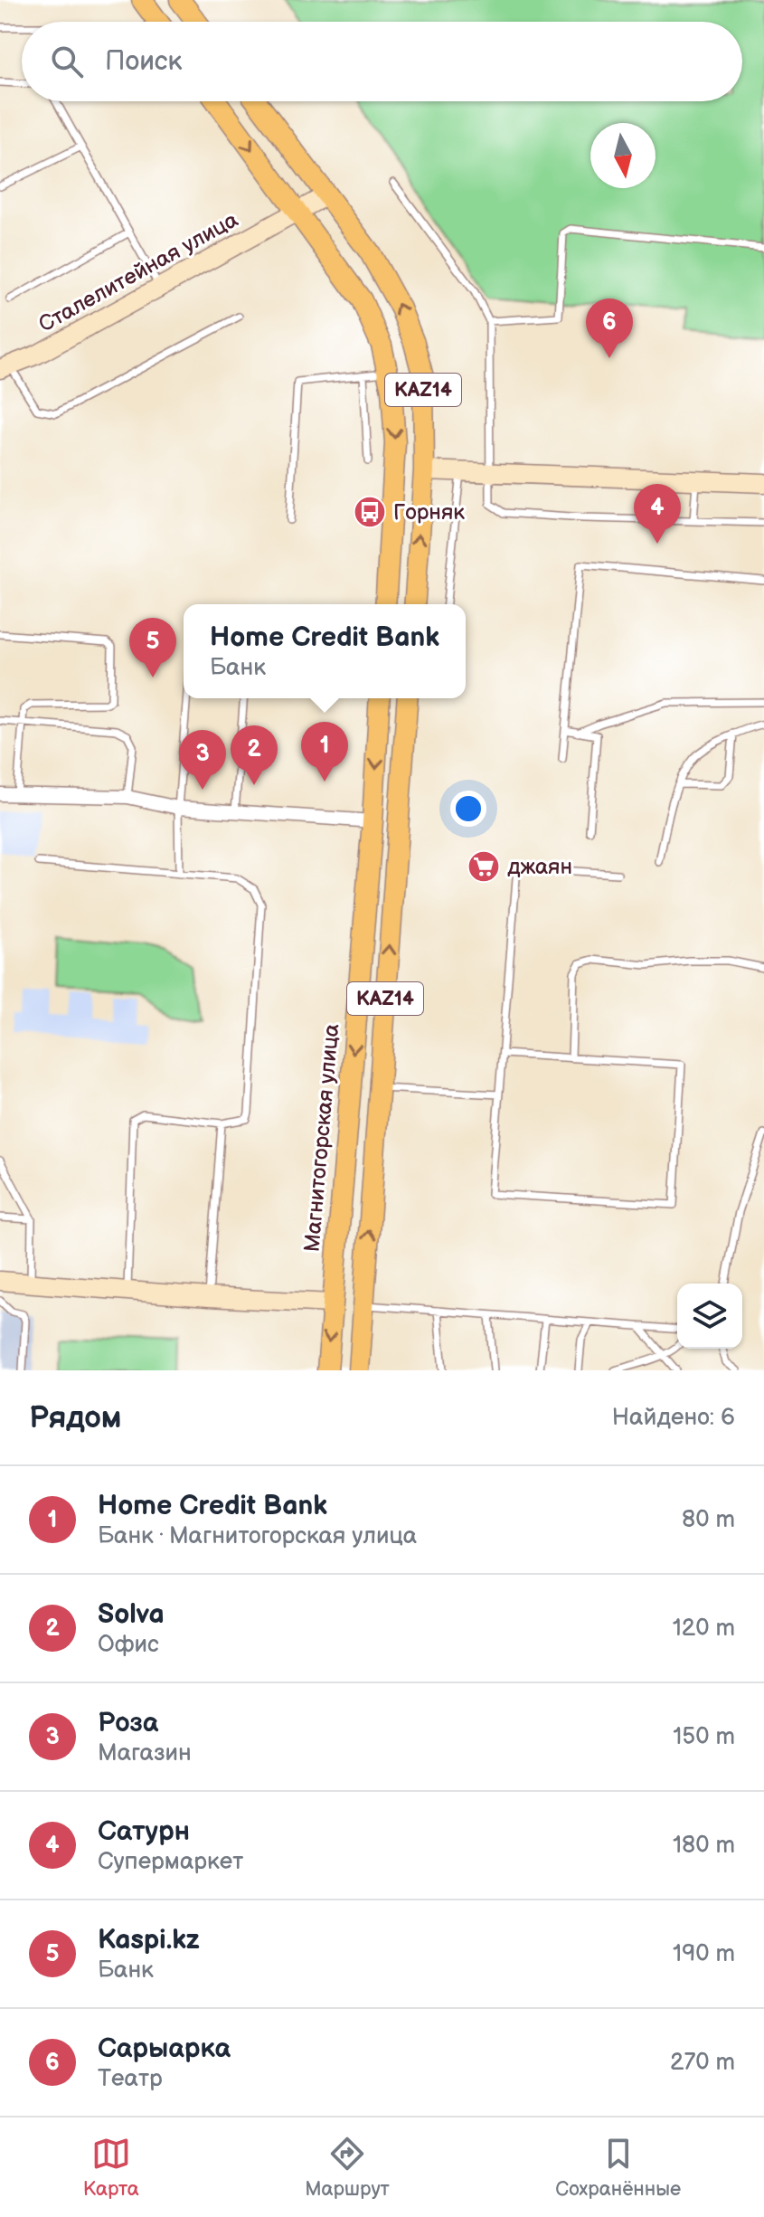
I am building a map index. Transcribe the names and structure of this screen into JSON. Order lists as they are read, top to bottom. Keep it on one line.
{"streets":{"main road":["KAZ14","Магнитогорская улица"],"street":["Сталелитейная улица"]},"crossings":[["Сталелитейная улица","KAZ14"]],"places":{"bus stop":["Горняк"],"supermarket":["джаян"]},"north":"bottom","page":{"search":"Поиск","pins":["6","4","5","1","2","3"],"popup":["Home Credit Bank","Банк"],"heading":["Рядом","Найдено: 6"],"list":[{"mark":"1","name":"Home Credit Bank","note":"Банк · Магнитогорская улица","value":"80 m"},{"mark":"2","name":"Solva","note":"Офис","value":"120 m"},{"mark":"3","name":"Роза","note":"Магазин","value":"150 m"},{"mark":"4","name":"Сатурн","note":"Супермаркет","value":"180 m"},{"mark":"5","name":"Kaspi.kz","note":"Банк","value":"190 m"},{"mark":"6","name":"Сарыарка","note":"Театр","value":"270 m"}],"nav":["Карта","Маршрут","Сохранённые"]}}
